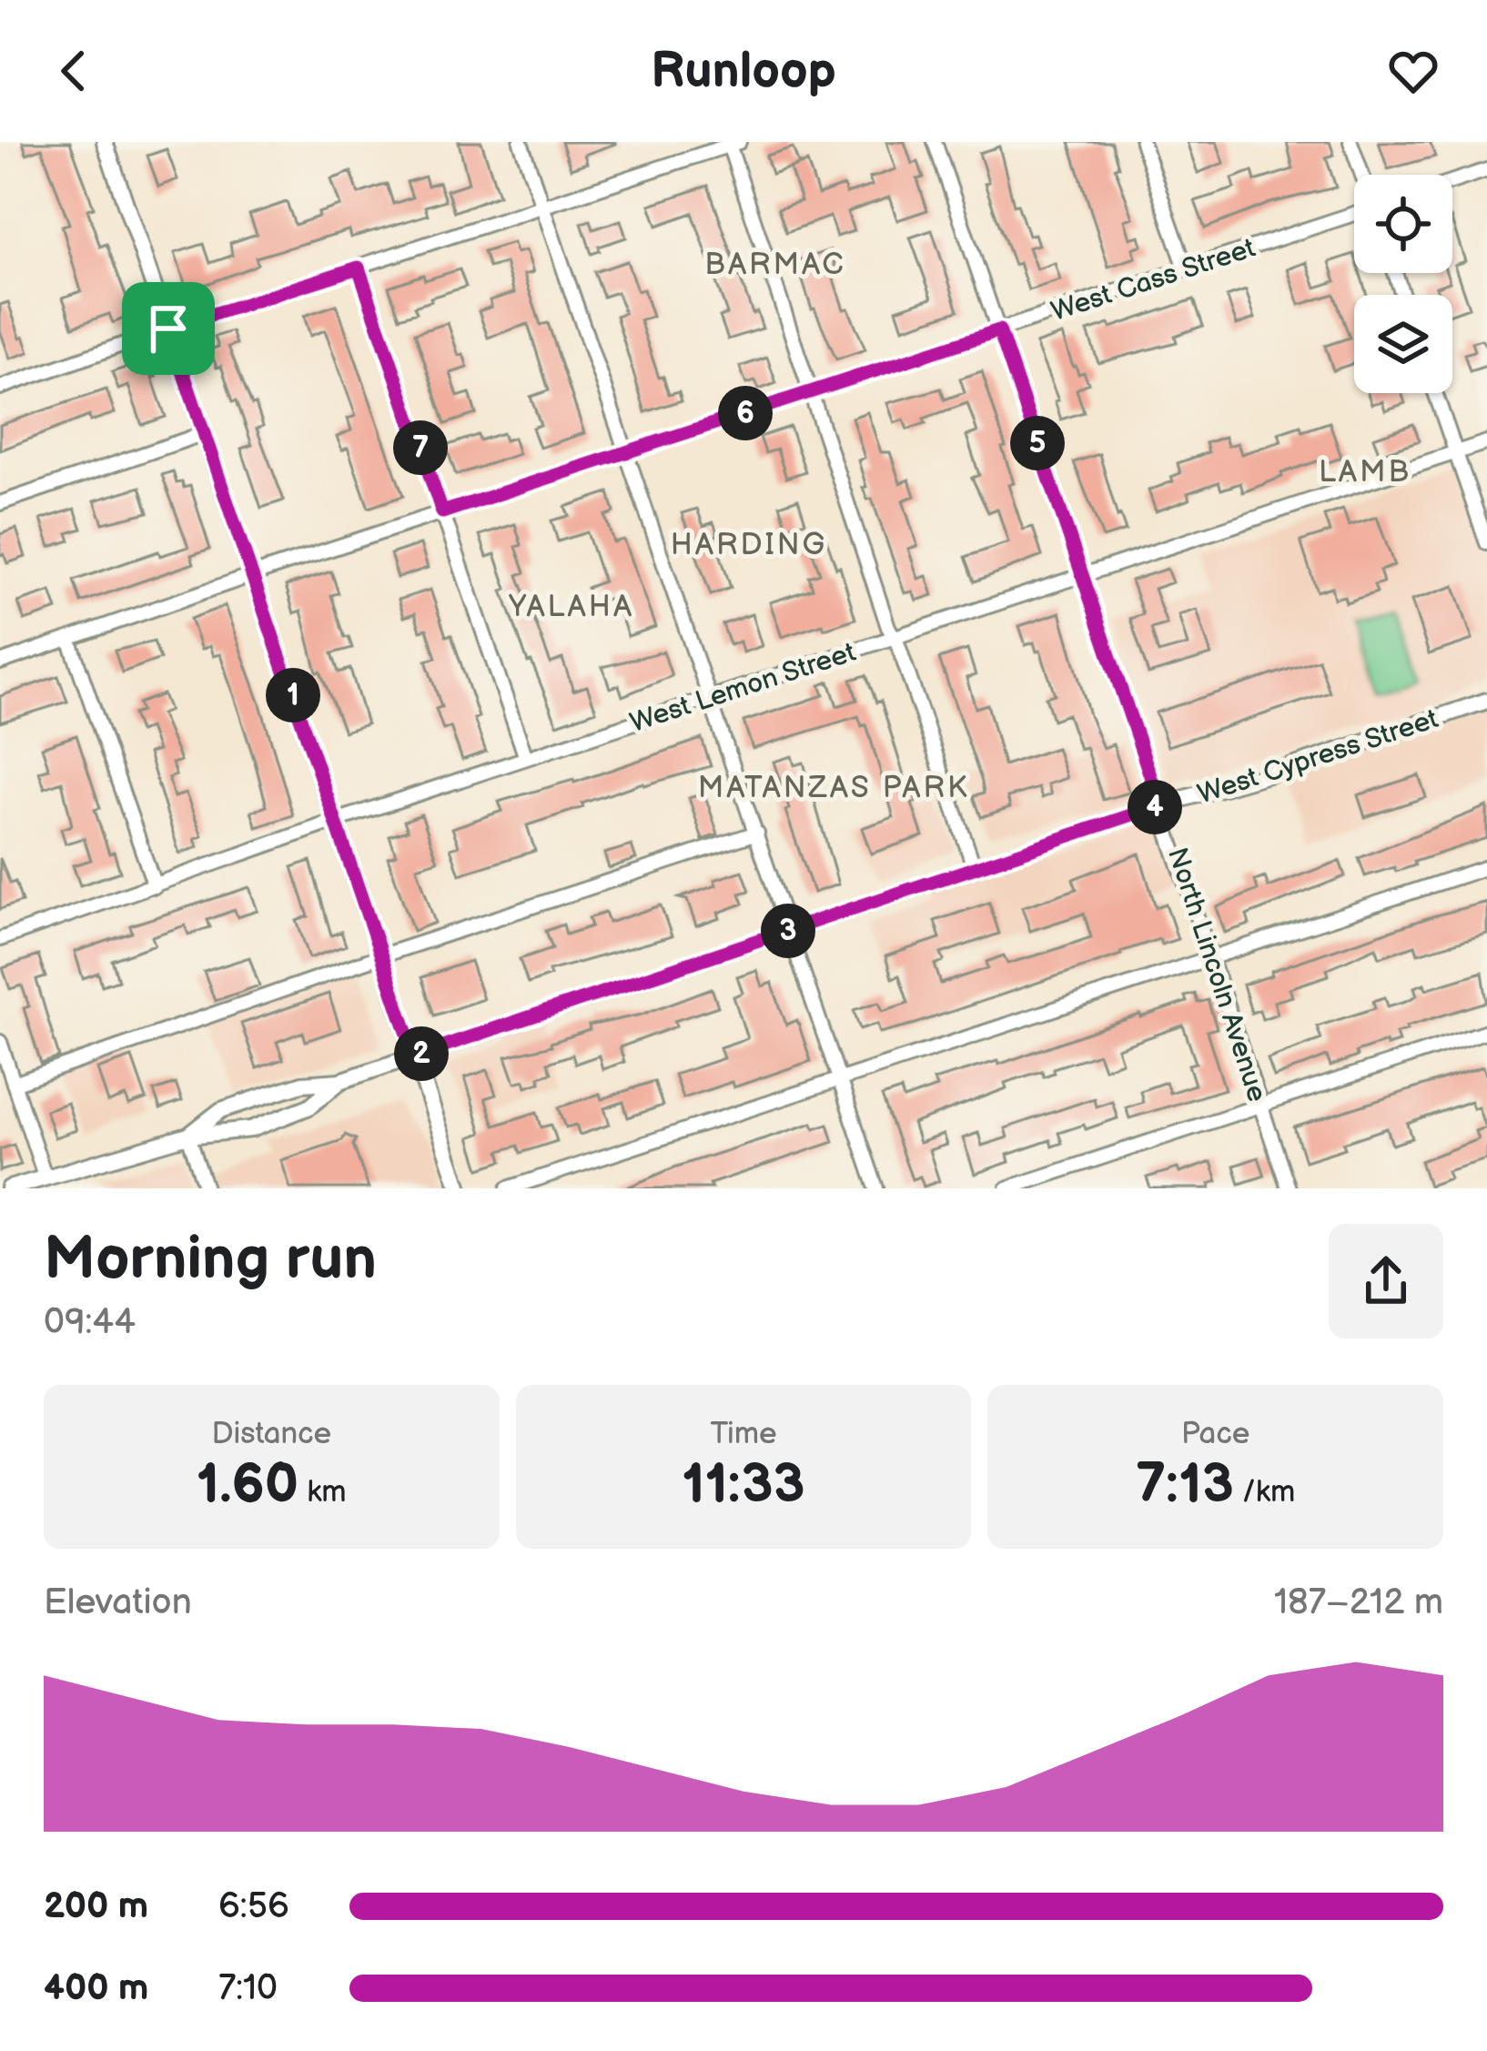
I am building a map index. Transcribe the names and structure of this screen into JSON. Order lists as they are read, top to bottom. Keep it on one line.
{"streets":{"street":["West Cass Street","West Lemon Street","West Cypress Street","North Lincoln Avenue"]},"crossings":[["West Cass Street","North Lincoln Avenue"],["West Lemon Street","North Lincoln Avenue"],["West Cypress Street","North Lincoln Avenue"]],"districts":["BARMAC","LAMB","HARDING","YALAHA","MATANZAS PARK"],"page":{"header":"Runloop","pins":["6","5","7","1","4","3","2"],"heading":["Morning run","09:44"],"stats":[["Distance","1.60 km"],["Time","11:33"],["Pace","7:13 /km"]],"chart":["Elevation","187–212 m"],"list":[{"name":"200 m","note":"6:56"},{"name":"400 m","note":"7:10"}]}}
